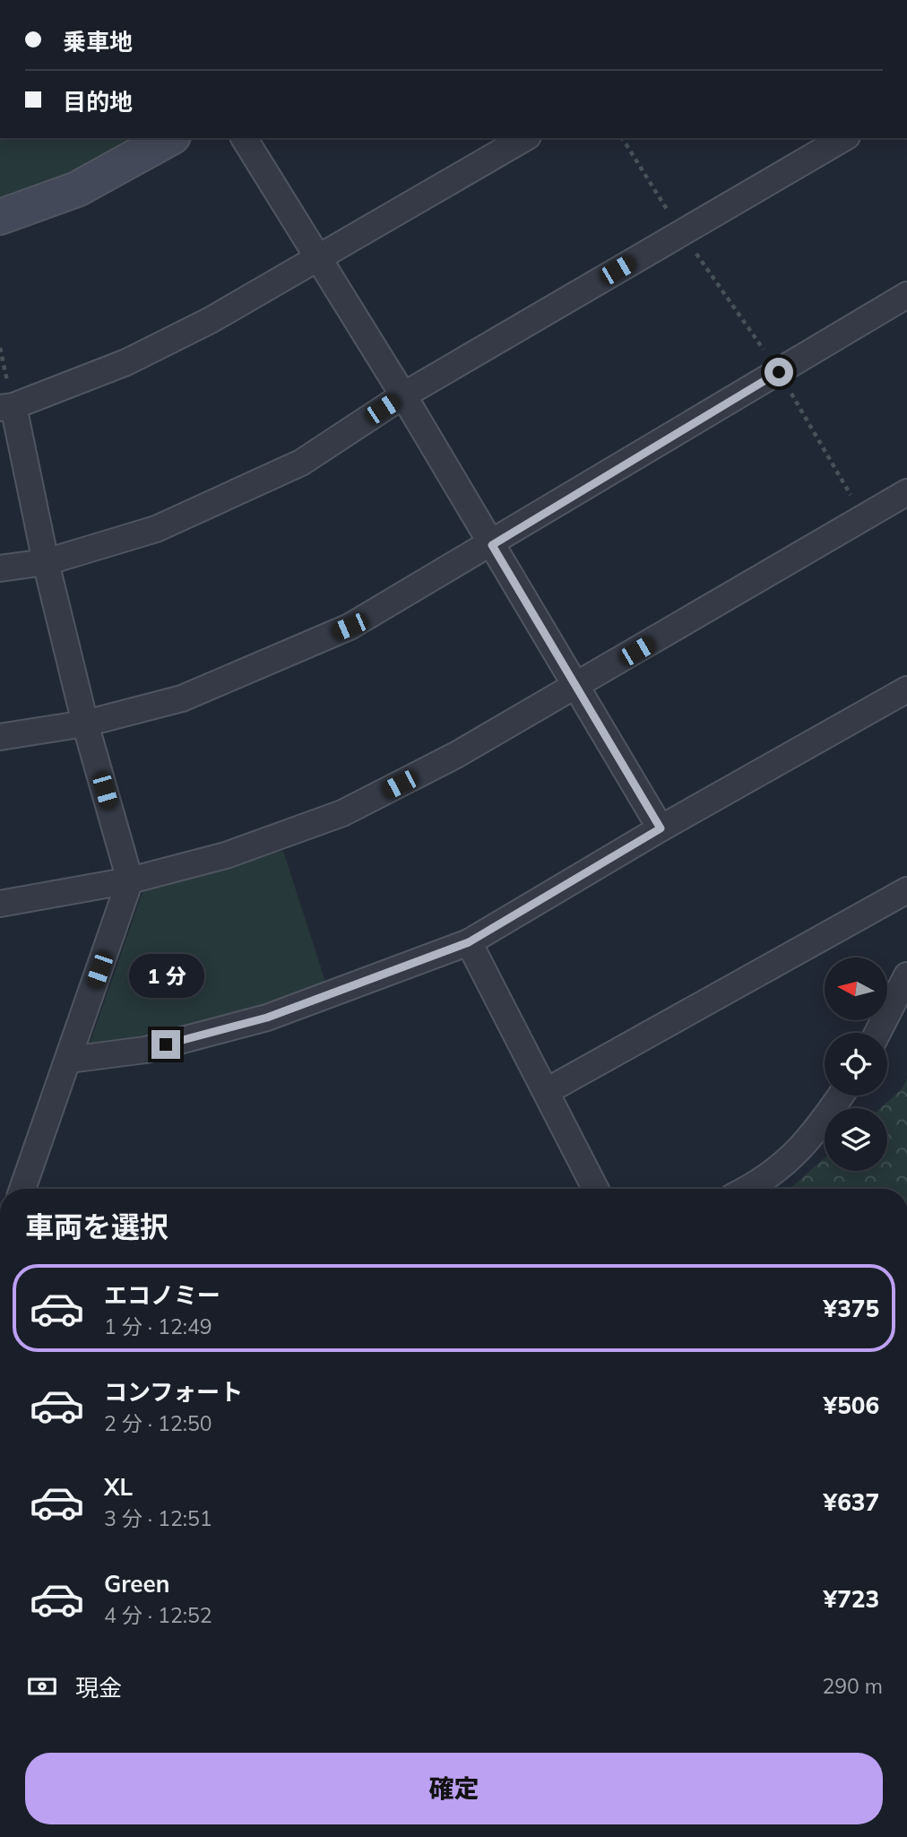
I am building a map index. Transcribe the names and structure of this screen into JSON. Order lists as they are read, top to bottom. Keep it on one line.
{"north":"left","page":{"banner":["乗車地","目的地"],"bubble":"1 分","heading":"車両を選択","list":[{"name":"エコノミー","note":"1 分 · 12:49","value":"¥375"},{"name":"コンフォート","note":"2 分 · 12:50","value":"¥506"},{"name":"XL","note":"3 分 · 12:51","value":"¥637"},{"name":"Green","note":"4 分 · 12:52","value":"¥723"}],"pay":["現金","290 m"],"buttons":"確定"}}
